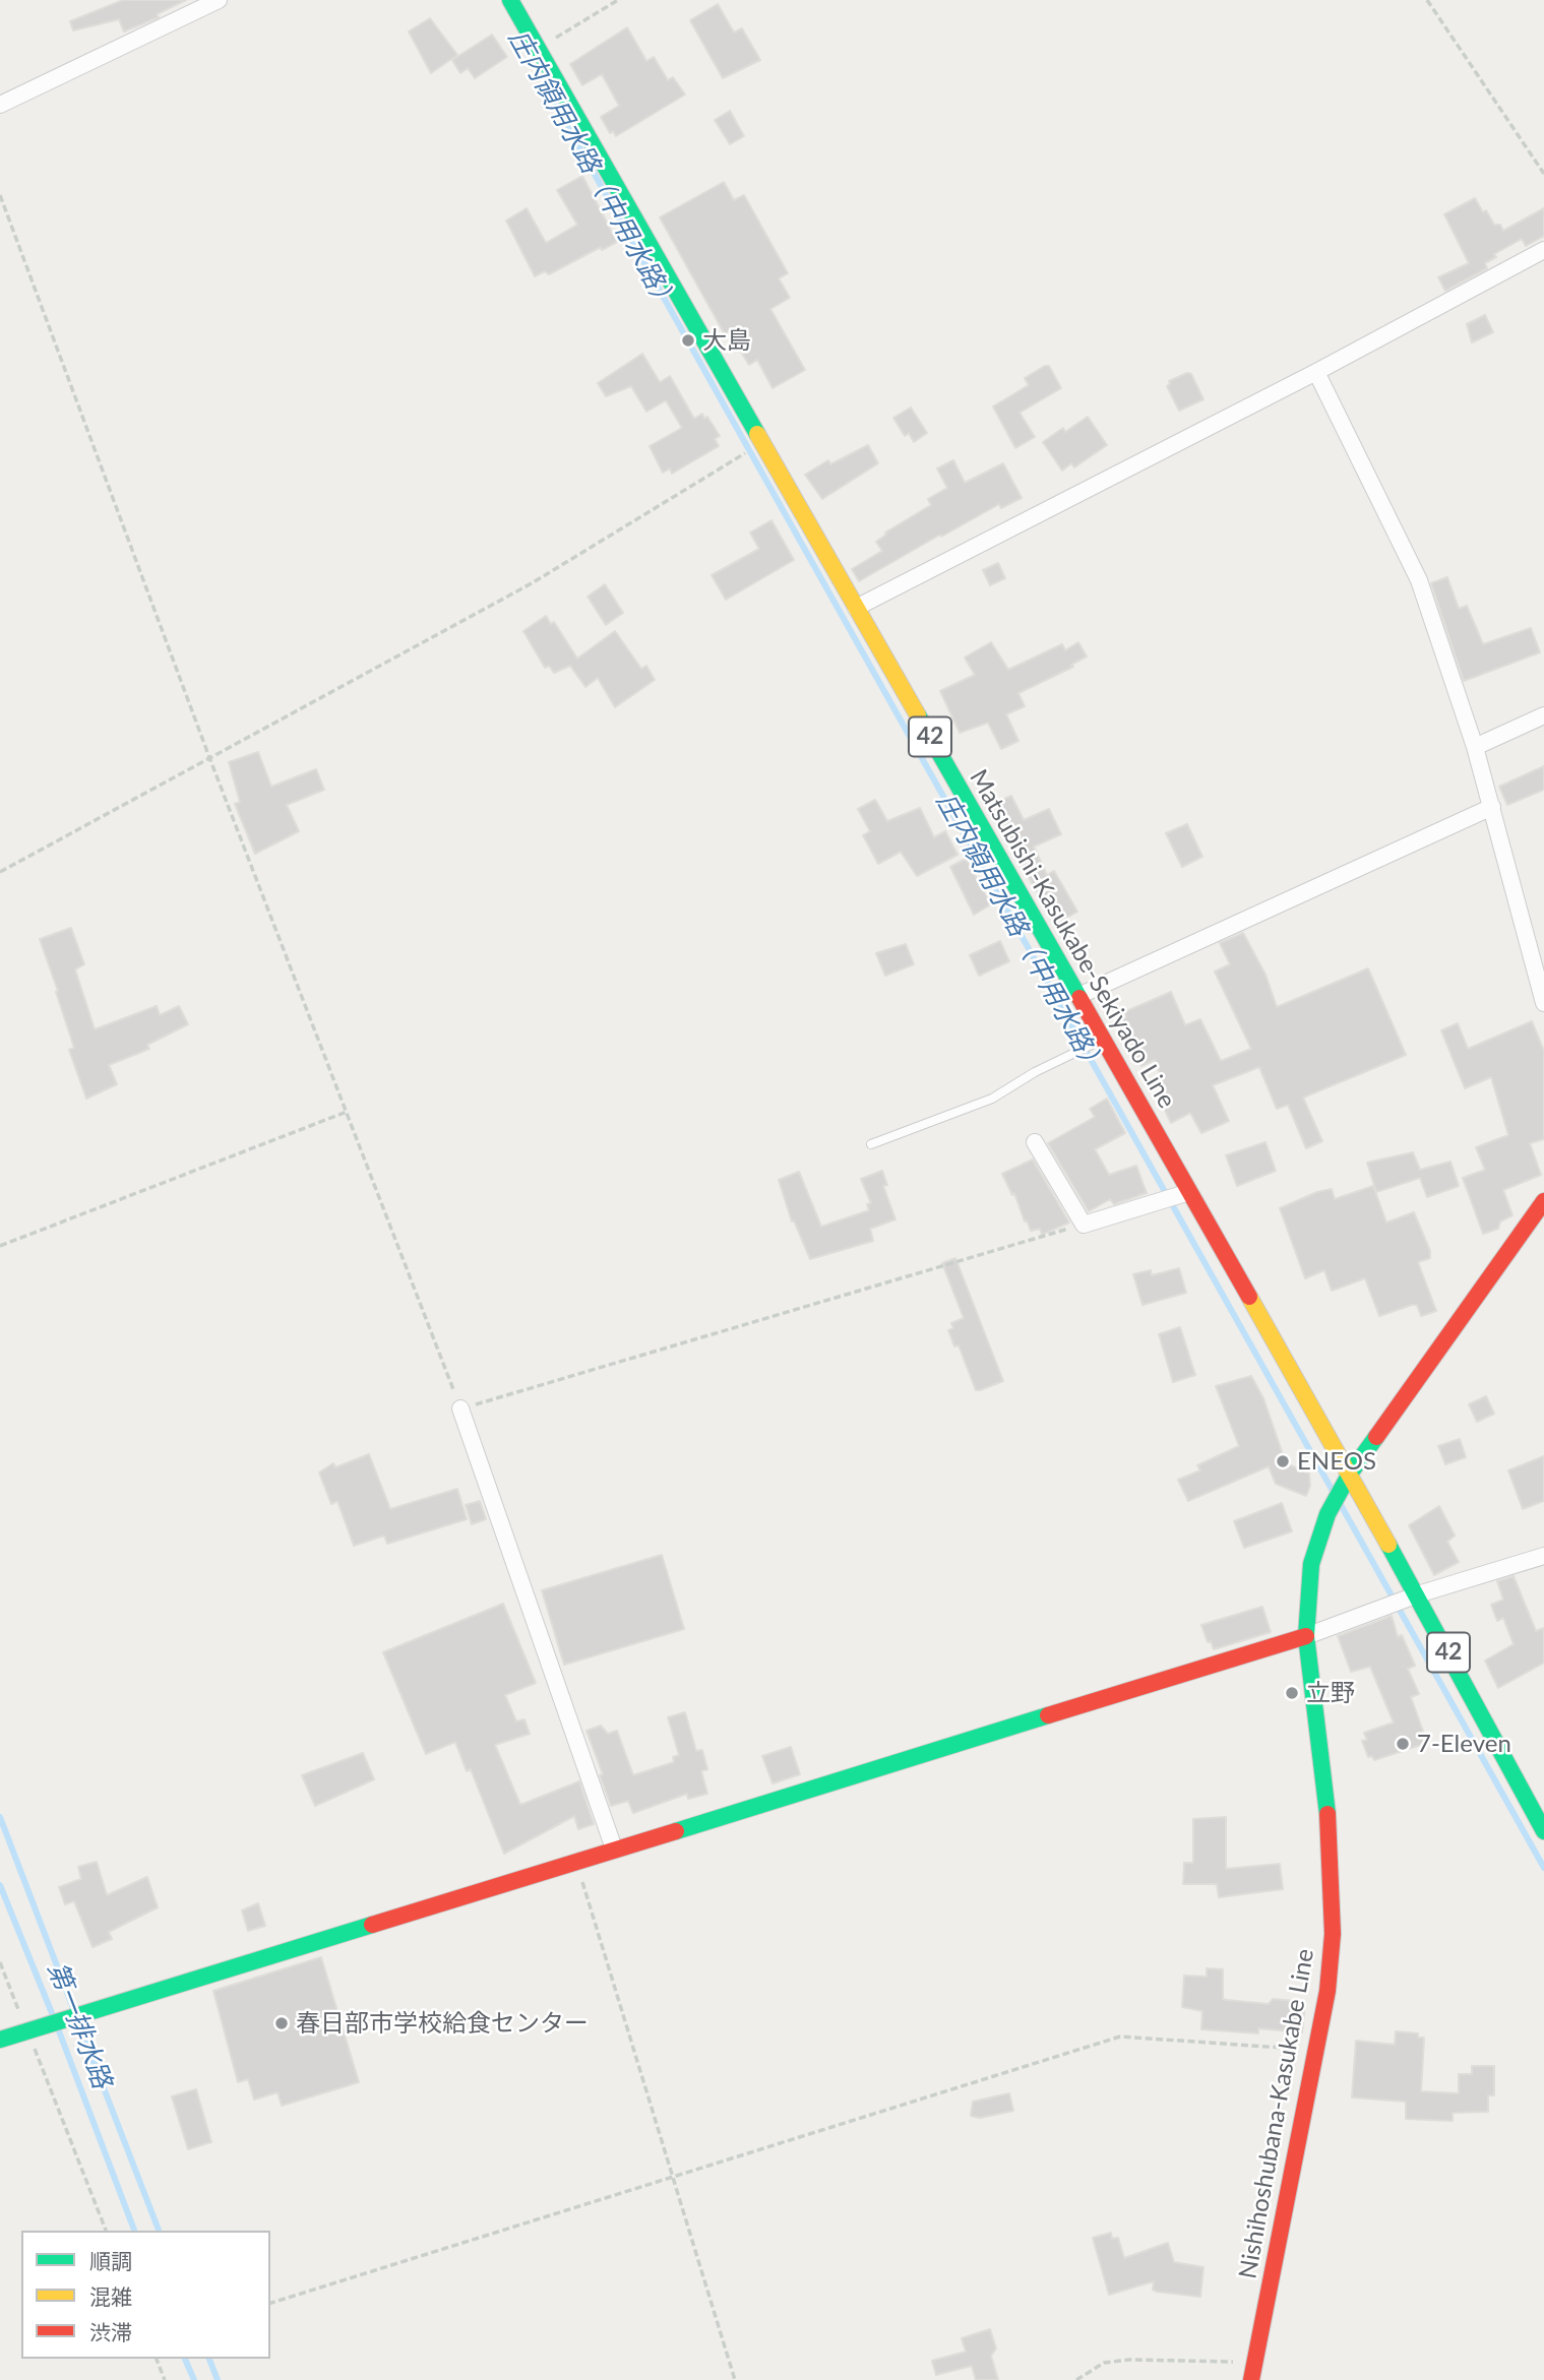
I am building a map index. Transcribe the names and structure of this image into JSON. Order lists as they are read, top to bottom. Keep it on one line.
{"streets":{"main road":["42","Matsubishi-Kasukabe-Sekiyado Line","Nishihoshubana-Kasukabe Line"]},"crossings":[["Matsubishi-Kasukabe-Sekiyado Line","Nishihoshubana-Kasukabe Line"]],"water":["庄内領用水路（中用水路）","第一排水路"],"places":["大島","ENEOS","立野","7-Eleven","春日部市学校給食センター"],"legend":["順調","混雑","渋滞"]}
